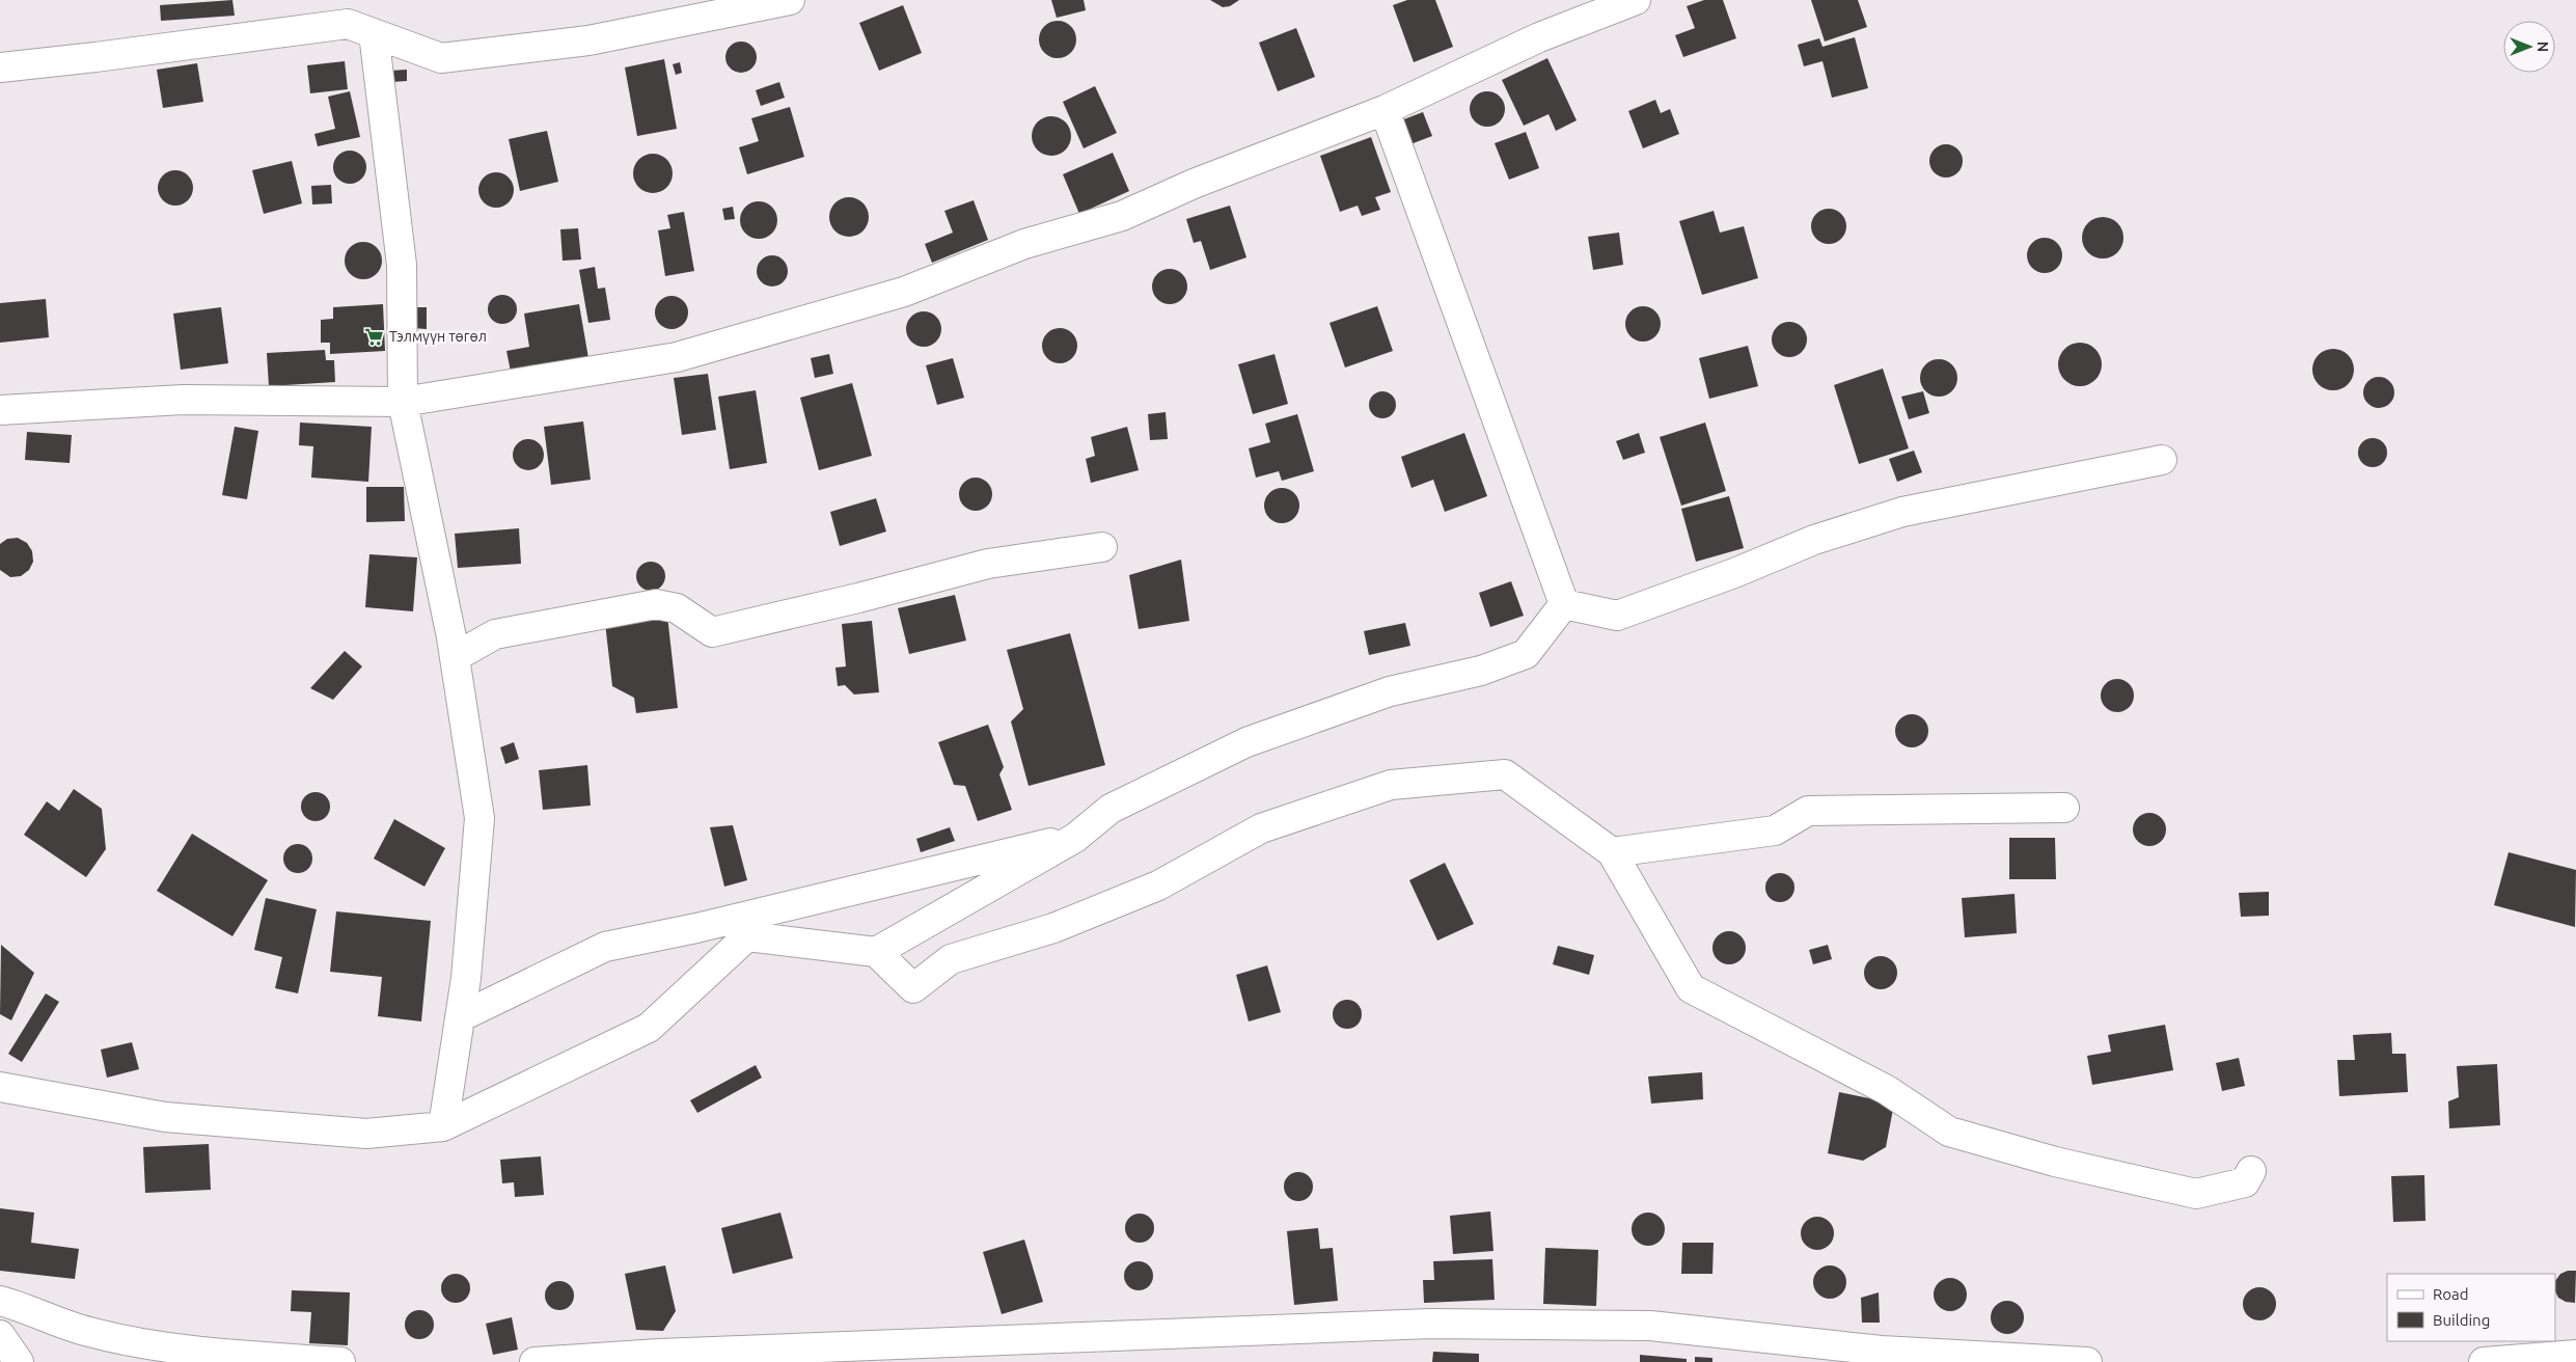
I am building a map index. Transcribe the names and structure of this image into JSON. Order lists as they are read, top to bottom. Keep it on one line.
{"places":{"supermarket":["Тэлмүүн төгөл"]},"legend":["Road","Building"],"north":"right"}
